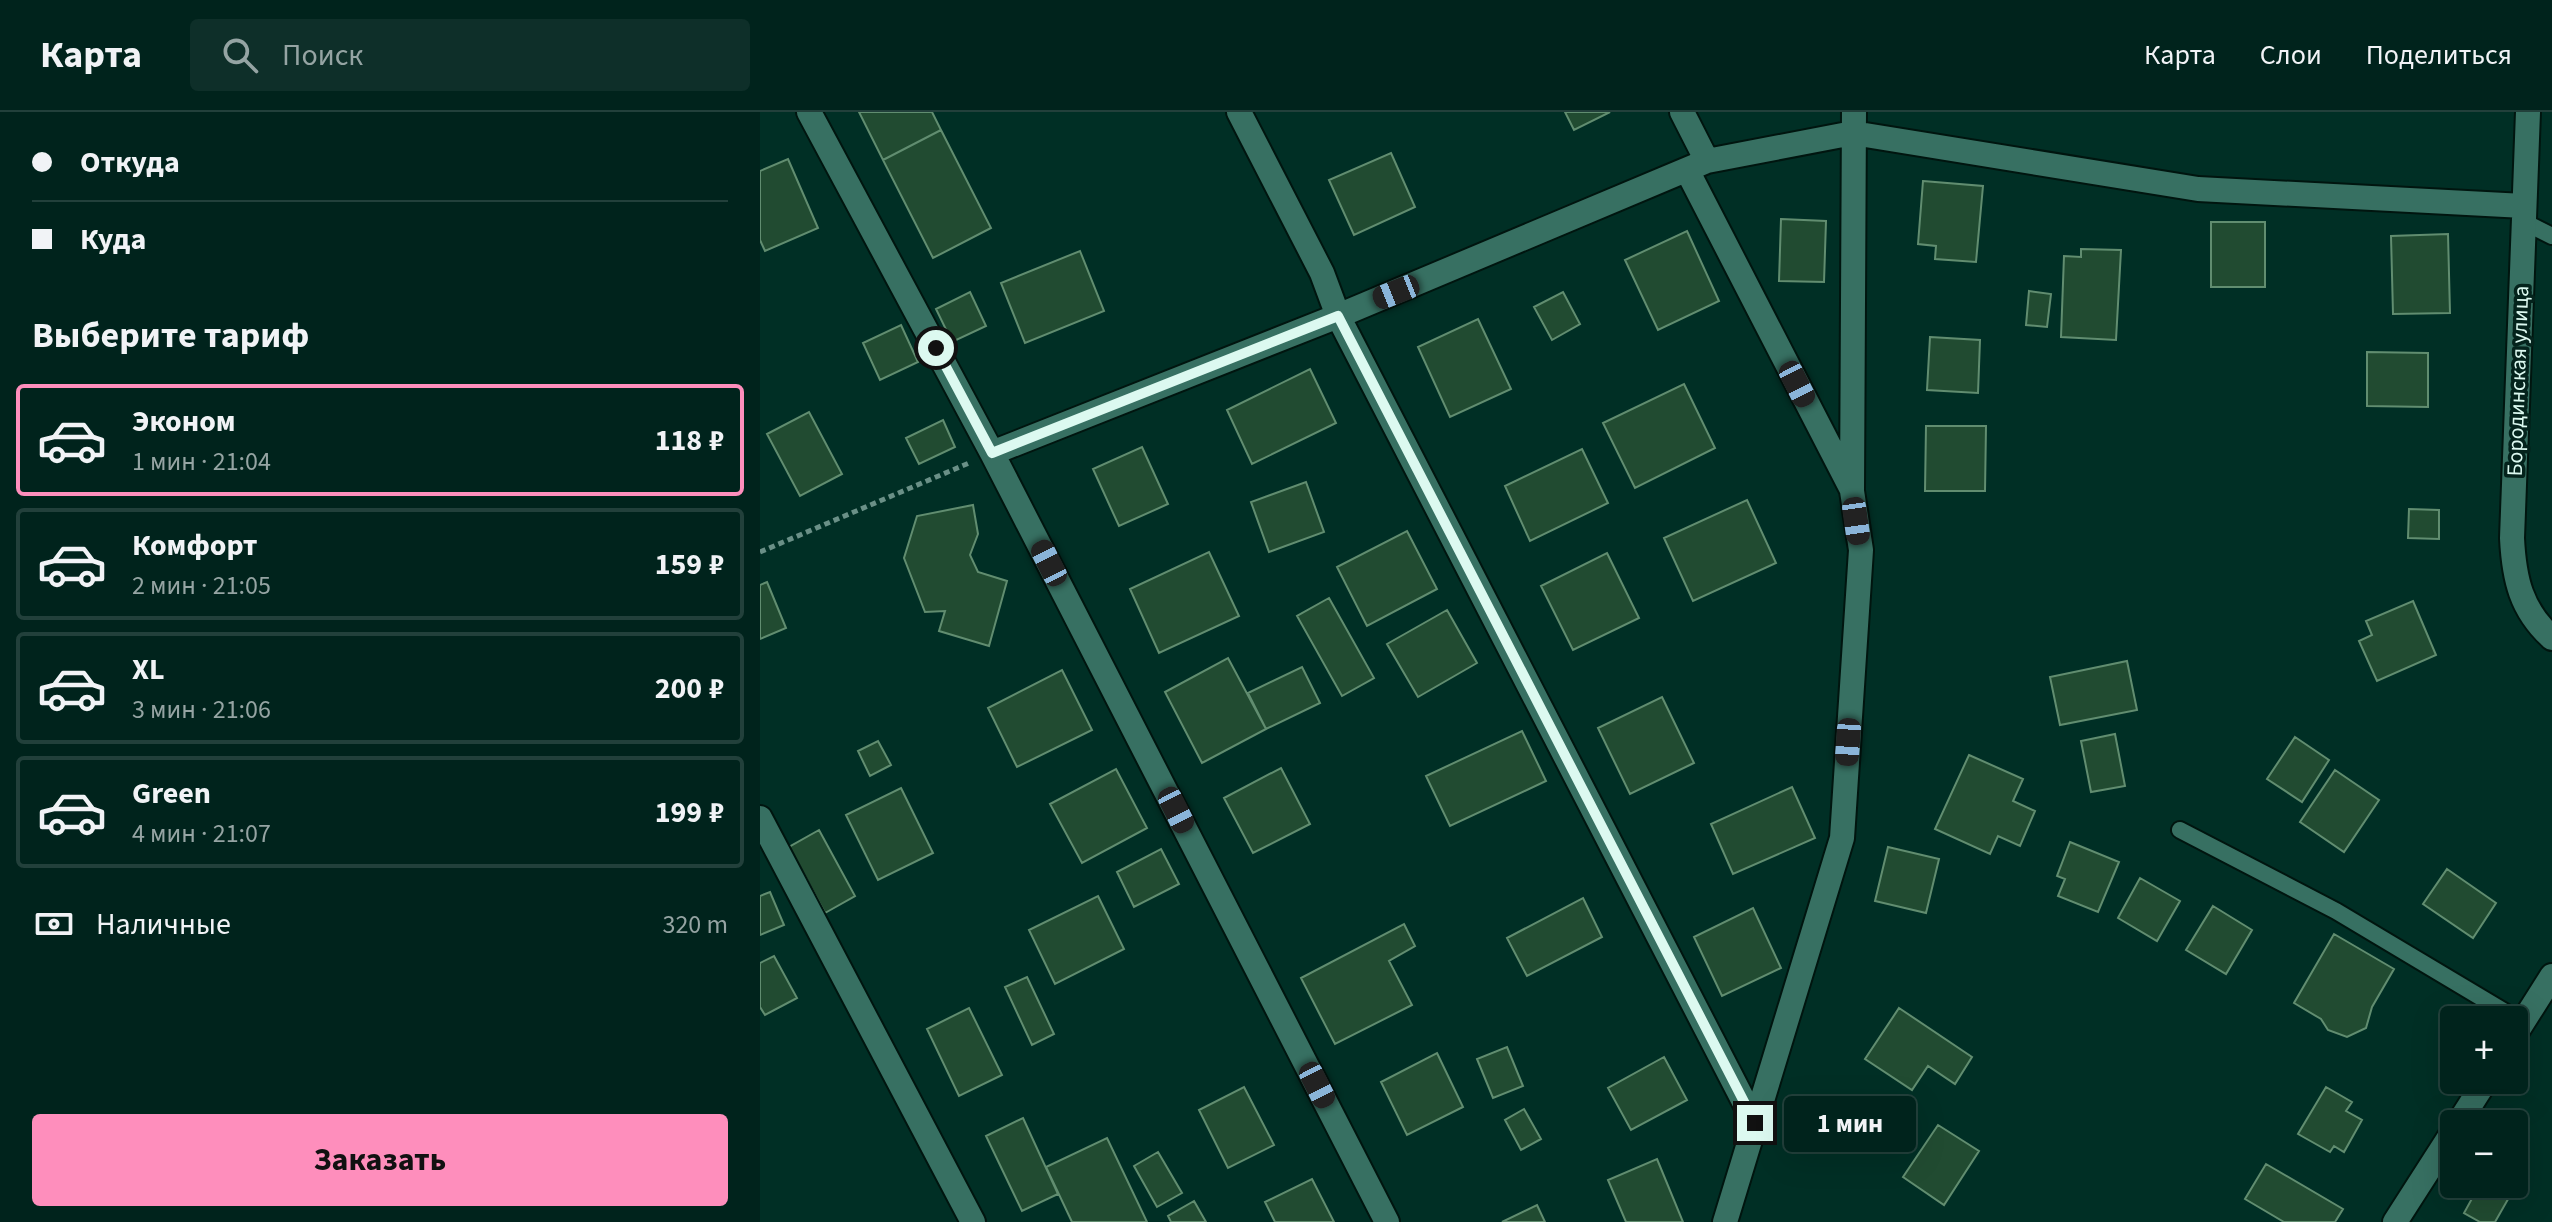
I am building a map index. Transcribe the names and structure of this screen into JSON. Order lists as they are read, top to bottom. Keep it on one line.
{"streets":{"street":["Бородинская улица"]},"page":{"header":"Карта","search":"Поиск","nav":["Карта","Слои","Поделиться"],"banner":["Откуда","Куда"],"heading":"Выберите тариф","list":[{"name":"Эконом","note":"1 мин · 21:04","value":"118 ₽"},{"name":"Комфорт","note":"2 мин · 21:05","value":"159 ₽"},{"name":"XL","note":"3 мин · 21:06","value":"200 ₽"},{"name":"Green","note":"4 мин · 21:07","value":"199 ₽"}],"pay":["Наличные","320 m"],"map_buttons":["+","−"],"bubble":"1 мин","buttons":"Заказать"}}
